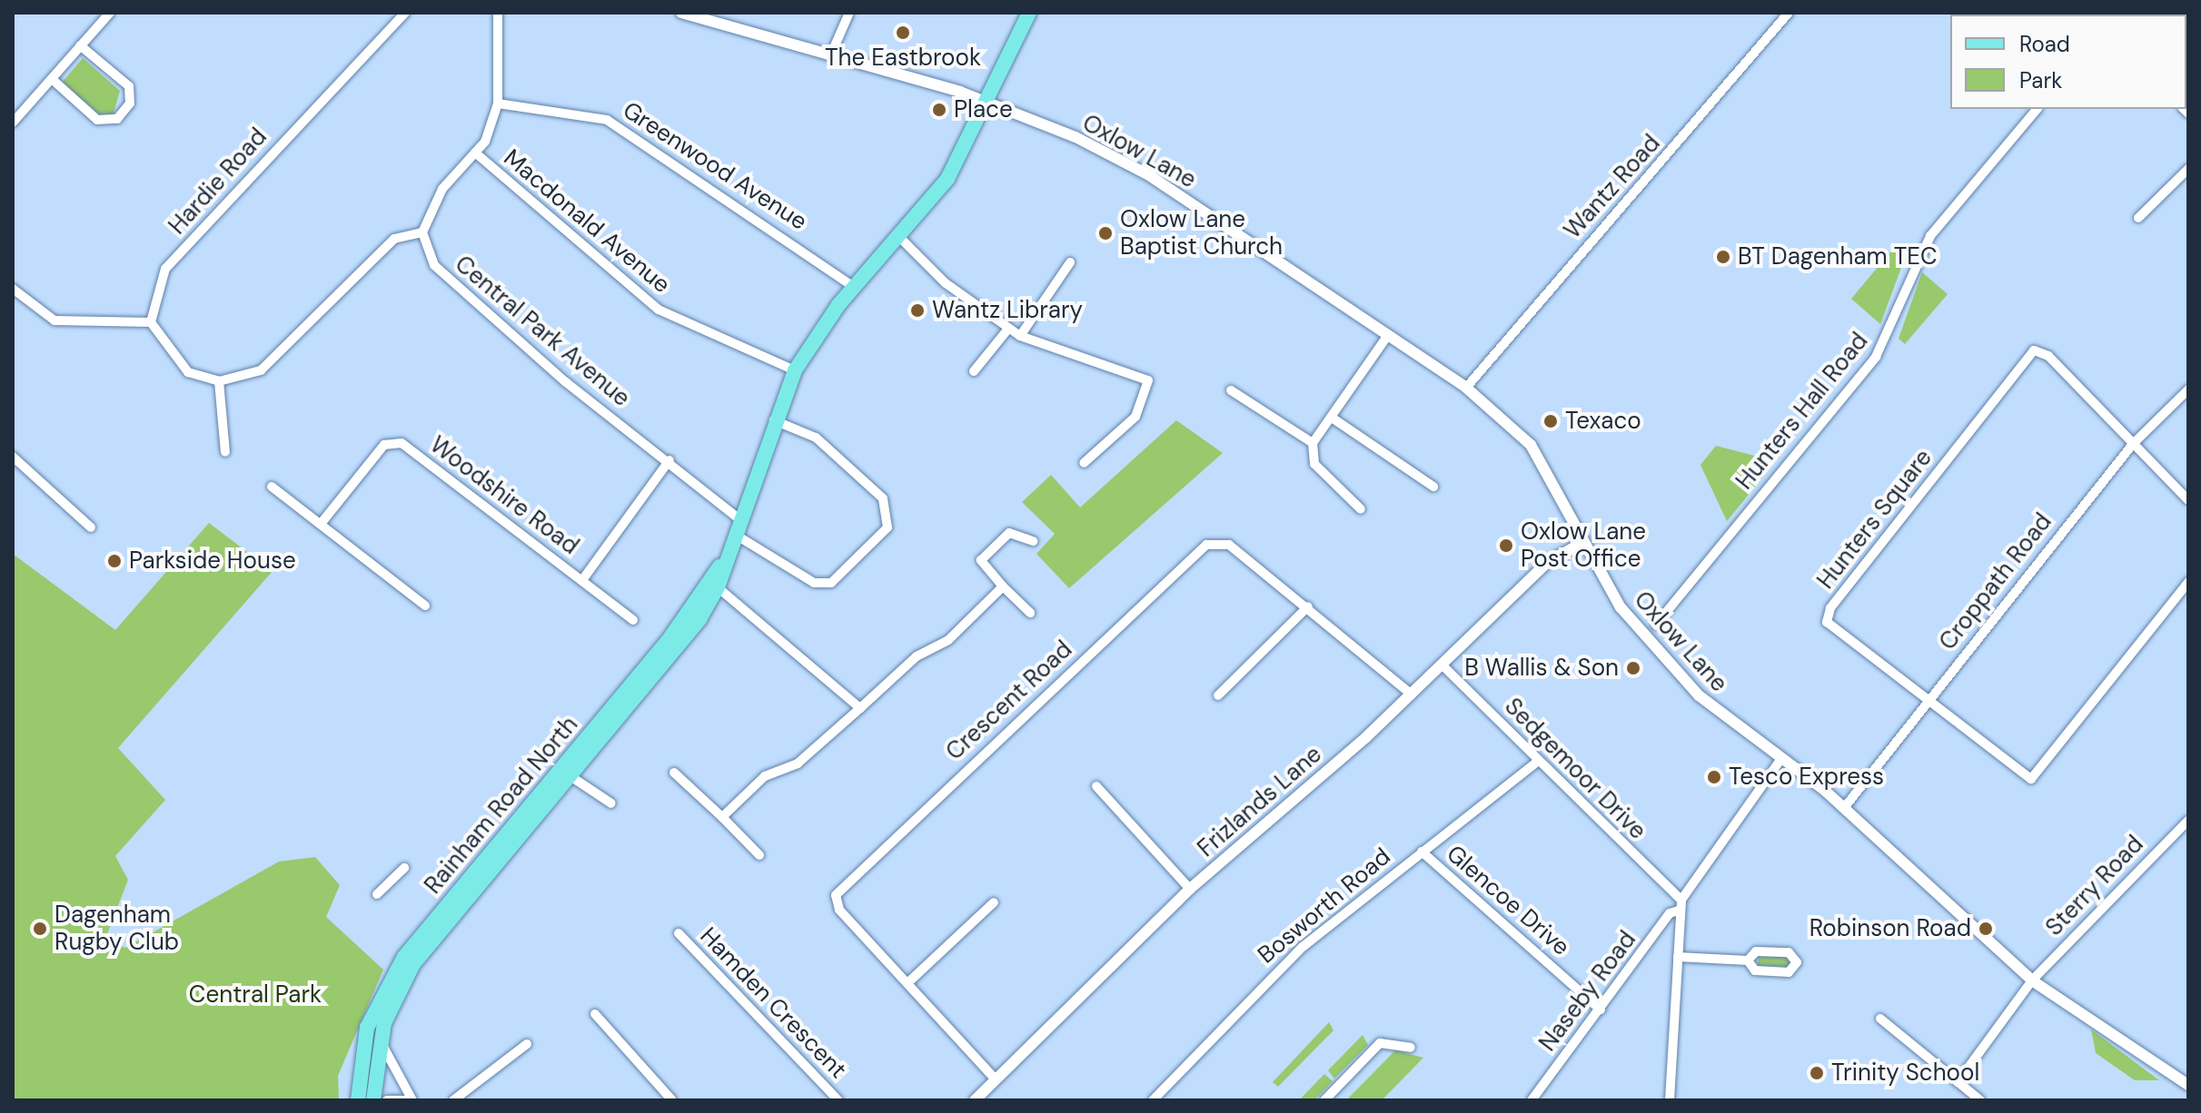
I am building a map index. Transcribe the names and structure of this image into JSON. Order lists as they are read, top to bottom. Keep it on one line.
{"streets":{"main road":["Rainham Road North"],"street":["Oxlow Lane","Greenwood Avenue","Hardie Road","Wantz Road","Macdonald Avenue","Central Park Avenue","Hunters Hall Road","Woodshire Road","Hunters Square","Croppath Road","Crescent Road","Sedgemoor Drive","Frizlands Lane","Sterry Road","Glencoe Drive","Bosworth Road","Naseby Road","Hamden Crescent"]},"crossings":[["Oxlow Lane","Wantz Road"],["Oxlow Lane","Croppath Road"],["Oxlow Lane","Frizlands Lane"],["Oxlow Lane","Rainham Road North"],["Oxlow Lane","Sterry Road"],["Greenwood Avenue","Rainham Road North"],["Macdonald Avenue","Rainham Road North"],["Central Park Avenue","Woodshire Road"],["Central Park Avenue","Rainham Road North"],["Hunters Square","Croppath Road"],["Crescent Road","Frizlands Lane"],["Sedgemoor Drive","Frizlands Lane"],["Sedgemoor Drive","Bosworth Road"],["Glencoe Drive","Bosworth Road"],["Glencoe Drive","Naseby Road"]],"parks":["Central Park"],"places":["The Eastbrook","Place","Oxlow Lane Baptist Church","BT Dagenham TEC","Wantz Library","Texaco","Oxlow Lane Post Office","Parkside House","B Wallis & Son","Tesco Express","Dagenham Rugby Club","Robinson Road","Trinity School"],"legend":["Road","Park"]}
